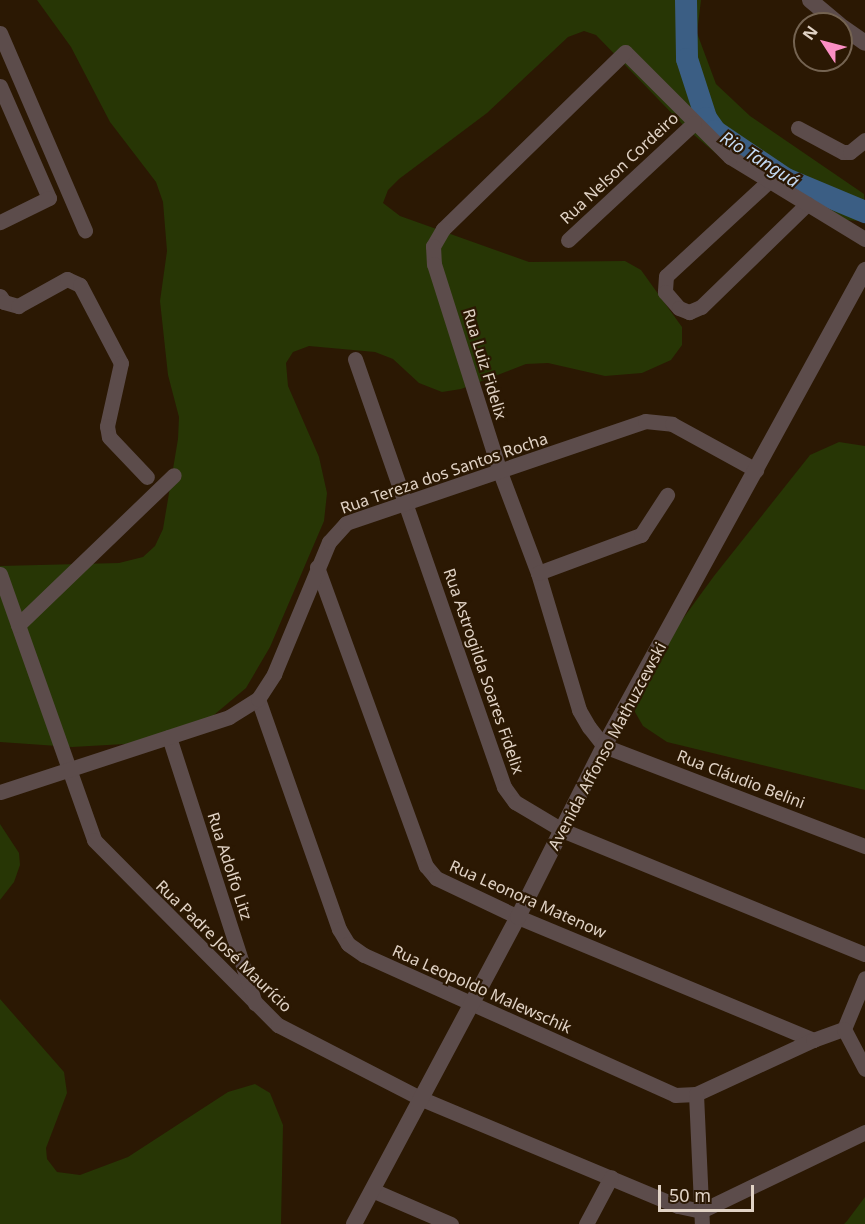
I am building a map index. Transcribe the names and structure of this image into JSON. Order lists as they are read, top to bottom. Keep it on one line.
{"streets":{"street":["Rua Nelson Cordeiro","Rua Luiz Fidelix","Rua Tereza dos Santos Rocha","Rua Astrogilda Soares Fidelix","Avenida Affonso Mathuzcewski","Rua Cláudio Belini","Rua Adolfo Litz","Rua Leonora Matenow","Rua Padre José Maurício","Rua Leopoldo Malewschik"]},"crossings":[["Rua Nelson Cordeiro","Rua Luiz Fidelix"],["Rua Luiz Fidelix","Rua Tereza dos Santos Rocha"],["Rua Luiz Fidelix","Avenida Affonso Mathuzcewski"],["Rua Luiz Fidelix","Rua Cláudio Belini"],["Rua Tereza dos Santos Rocha","Rua Astrogilda Soares Fidelix"],["Rua Tereza dos Santos Rocha","Avenida Affonso Mathuzcewski"],["Rua Tereza dos Santos Rocha","Rua Adolfo Litz"],["Rua Tereza dos Santos Rocha","Rua Leonora Matenow"],["Rua Tereza dos Santos Rocha","Rua Padre José Maurício"],["Rua Tereza dos Santos Rocha","Rua Leopoldo Malewschik"],["Rua Astrogilda Soares Fidelix","Avenida Affonso Mathuzcewski"],["Avenida Affonso Mathuzcewski","Rua Cláudio Belini"],["Avenida Affonso Mathuzcewski","Rua Leonora Matenow"],["Avenida Affonso Mathuzcewski","Rua Padre José Maurício"],["Avenida Affonso Mathuzcewski","Rua Leopoldo Malewschik"],["Rua Adolfo Litz","Rua Padre José Maurício"],["Rua Leonora Matenow","Rua Leopoldo Malewschik"]],"water":["Rio Tanguá"],"scale_bar":"50 m","north":"top left"}
